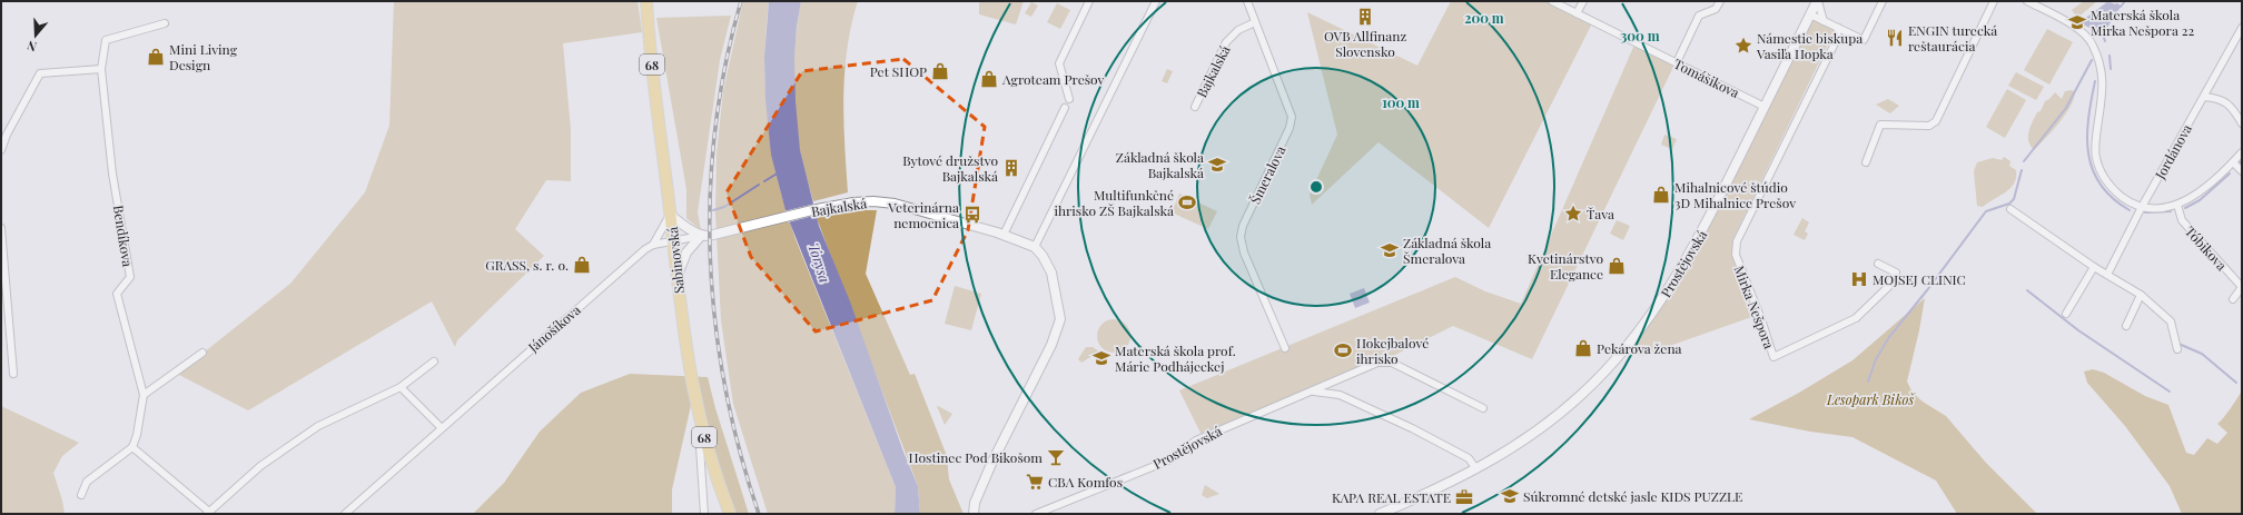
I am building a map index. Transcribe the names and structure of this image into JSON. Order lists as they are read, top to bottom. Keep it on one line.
{"streets":{"main road":["68","Sabinovská"],"street":["Bajkalská","Tomášikova","Jordánova","Šmeralova","Bendíkova","Tóbikova","Prostějovská","Mirka Nešpora","Jánošíkova"]},"crossings":[["Bajkalská","Šmeralova"],["Bajkalská","Sabinovská"],["Tomášikova","Prostějovská"]],"water":["Torysa"],"parks":["Lesopark Bikoš"],"places":{"building":["OVB Allfinanz Slovensko","Bytové družstvo Bajkalská"],"school or university":["Materská škola Mirka Nešpora 22","Základná škola Bajkalská","Základná škola Šmeralova","Materská škola prof. Márie Podhájeckej","Súkromné detské jasle KIDS PUZZLE"],"restaurant":["ENGIN turecká reštaurácia"],"place":["Námestie biskupa Vasiľa Hopka","Ťava"],"shop":["Mini Living Design","Pet SHOP","Agroteam Prešov","Mihalnicové štúdio 3D Mihalnice Prešov","GRASS, s. r. o.","Kvetinárstvo Elegance","Pekárova žena"],"sports":["Multifunkčné ihrisko ZŠ Bajkalská","Hokejbalové ihrisko"],"bus stop":["Veterinárna nemocnica"],"hospital":["MOJSEJ CLINIC"],"bar":["Hostinec Pod Bikošom"],"supermarket":["CBA Komfos"],"office":["KAPA REAL ESTATE"]},"north":"bottom","rings":["200 m","300 m","100 m"]}
